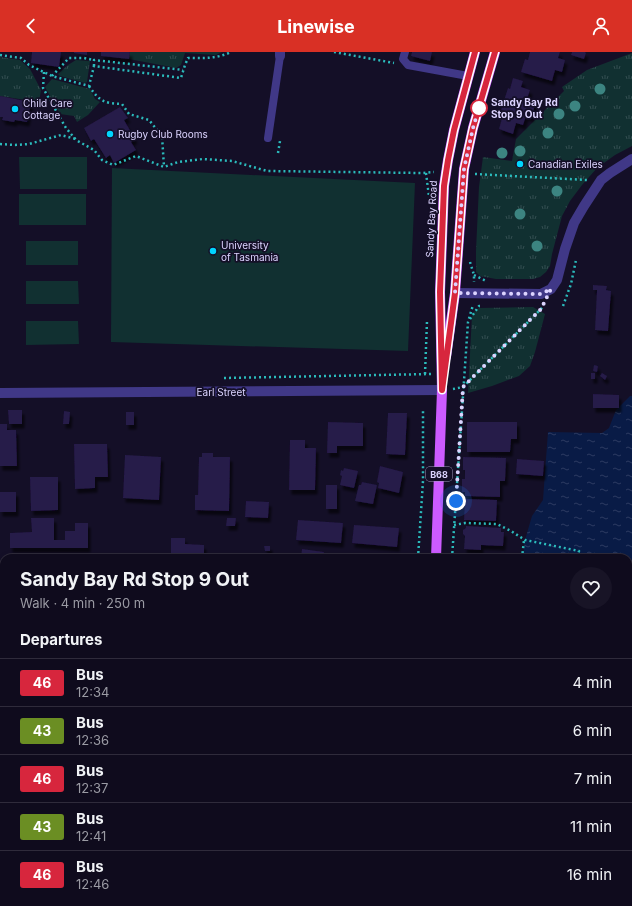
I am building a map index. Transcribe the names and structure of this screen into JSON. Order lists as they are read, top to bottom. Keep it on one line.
{"streets":{"main road":["Sandy Bay Road","B68"],"street":["Earl Street"]},"crossings":[["Sandy Bay Road","Earl Street"]],"places":["Sandy Bay Rd Stop 9 Out","Child Care Cottage","Rugby Club Rooms","Canadian Exiles","University of Tasmania"],"lines":["bus line 46"],"page":{"header":"Linewise","heading":[["Sandy Bay Rd Stop 9 Out","Walk · 4 min · 250 m"],"Departures"],"list":[{"mark":"46","name":"Bus","note":"12:34","value":"4 min"},{"mark":"43","name":"Bus","note":"12:36","value":"6 min"},{"mark":"46","name":"Bus","note":"12:37","value":"7 min"},{"mark":"43","name":"Bus","note":"12:41","value":"11 min"},{"mark":"46","name":"Bus","note":"12:46","value":"16 min"}]}}
